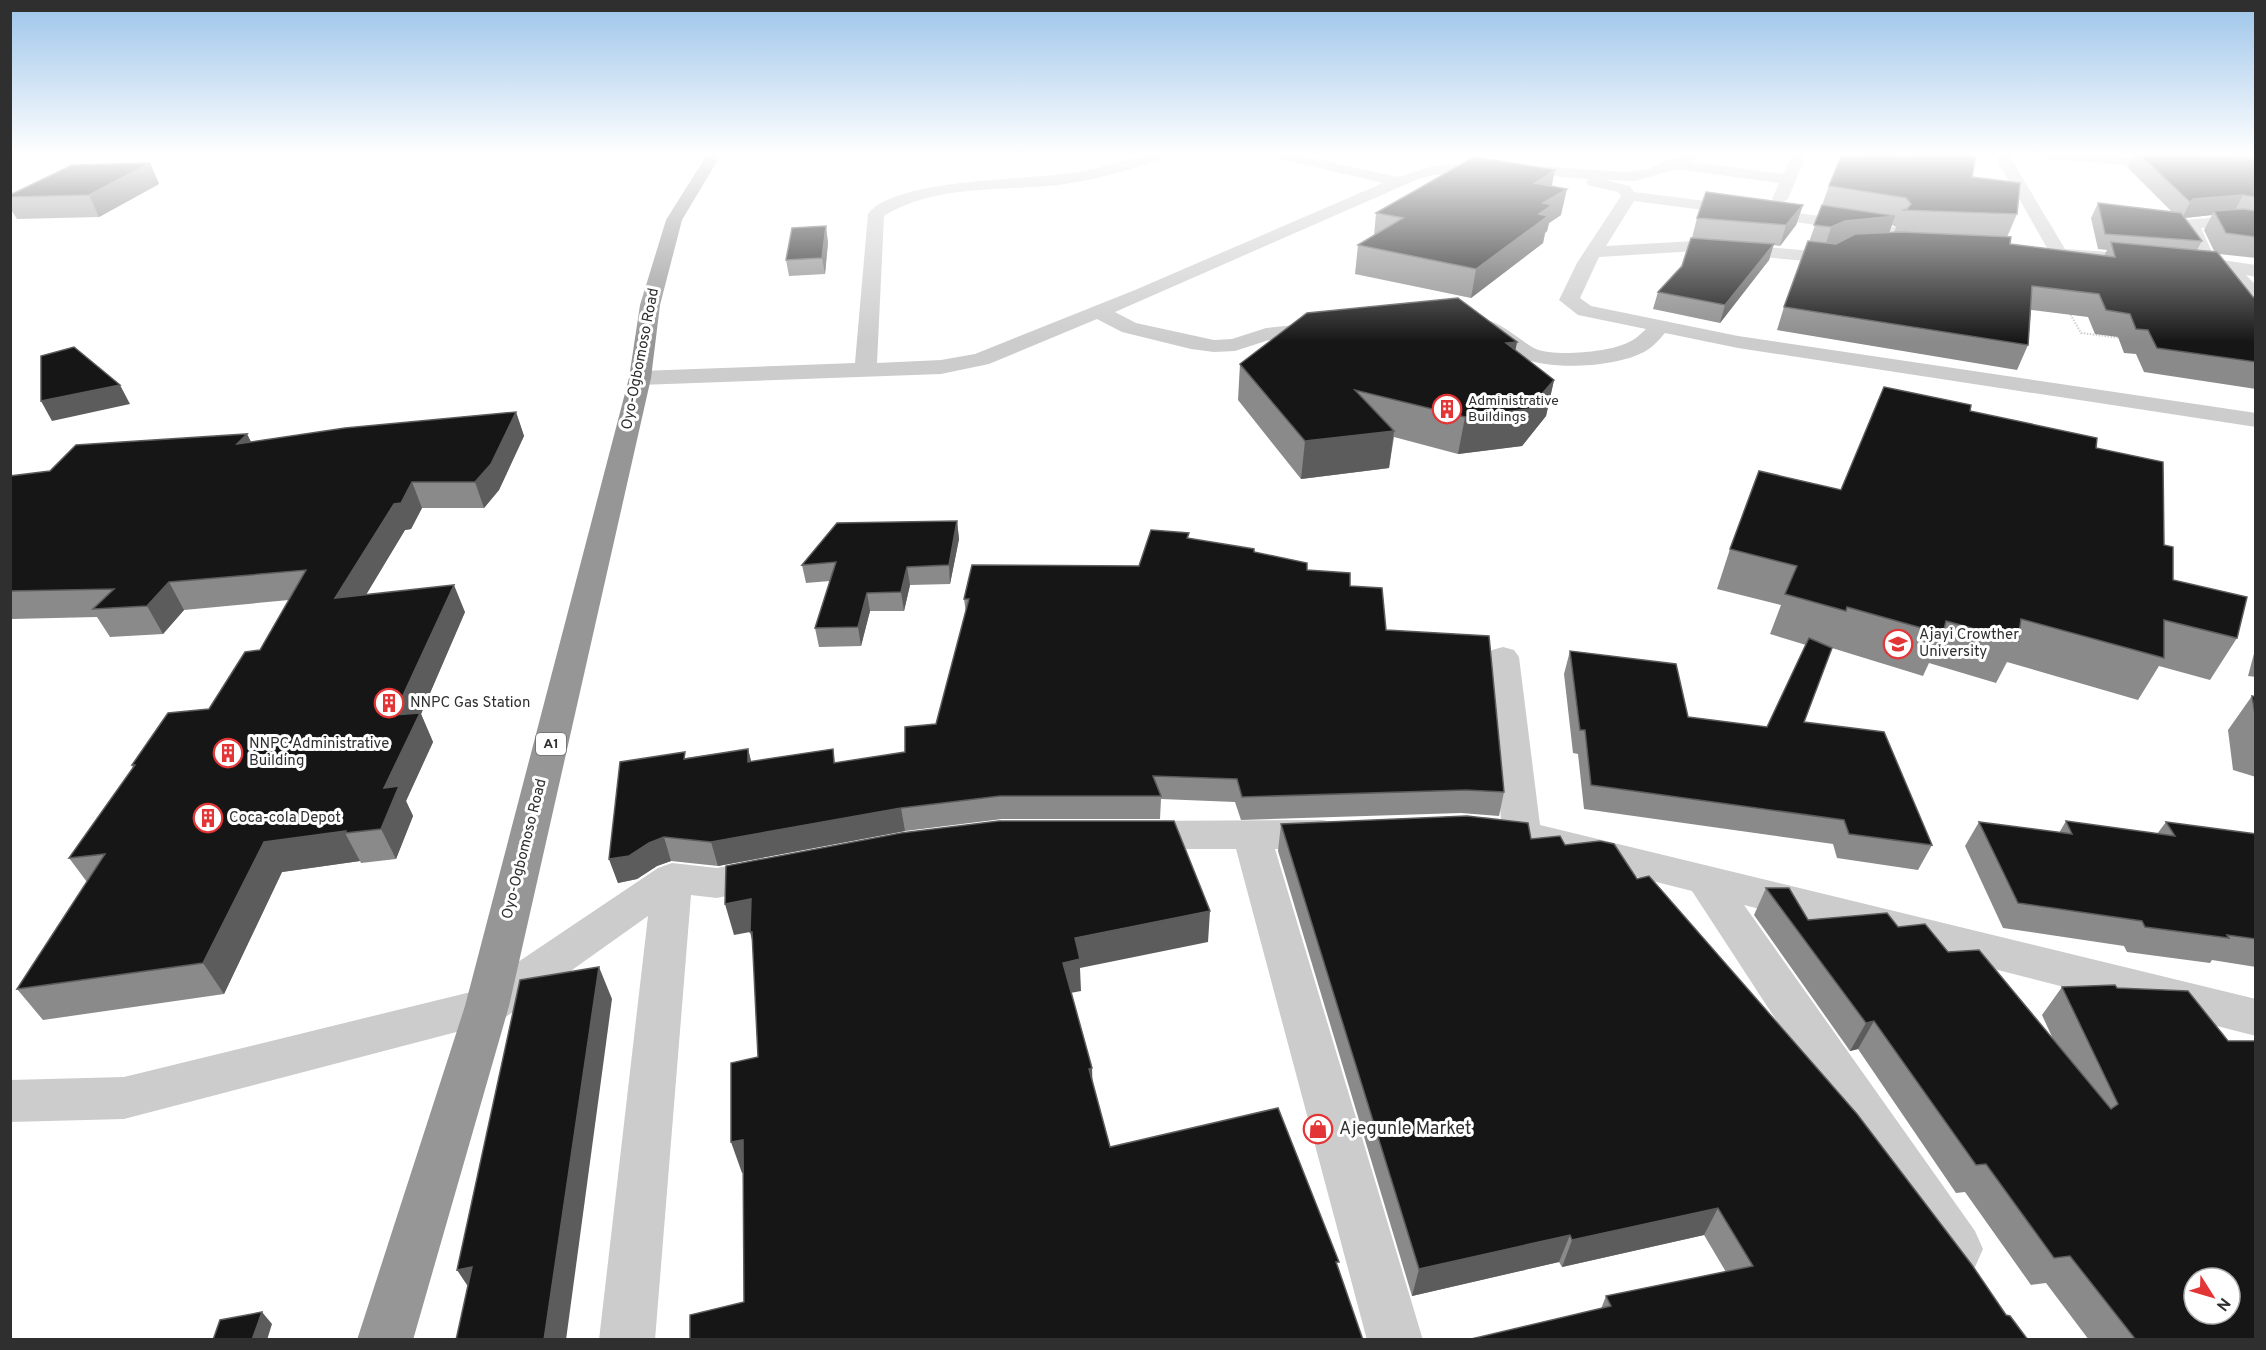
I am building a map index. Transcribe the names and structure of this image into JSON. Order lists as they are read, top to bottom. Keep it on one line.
{"streets":{"highway":["Oyo-Ogbomoso Road","A1"]},"places":{"building":["Administrative Buildings","NNPC Gas Station","NNPC Administrative Building","Coca-cola Depot"],"school or university":["Ajayi Crowther University"],"shop":["Ajegunle Market"]},"north":"bottom right"}
